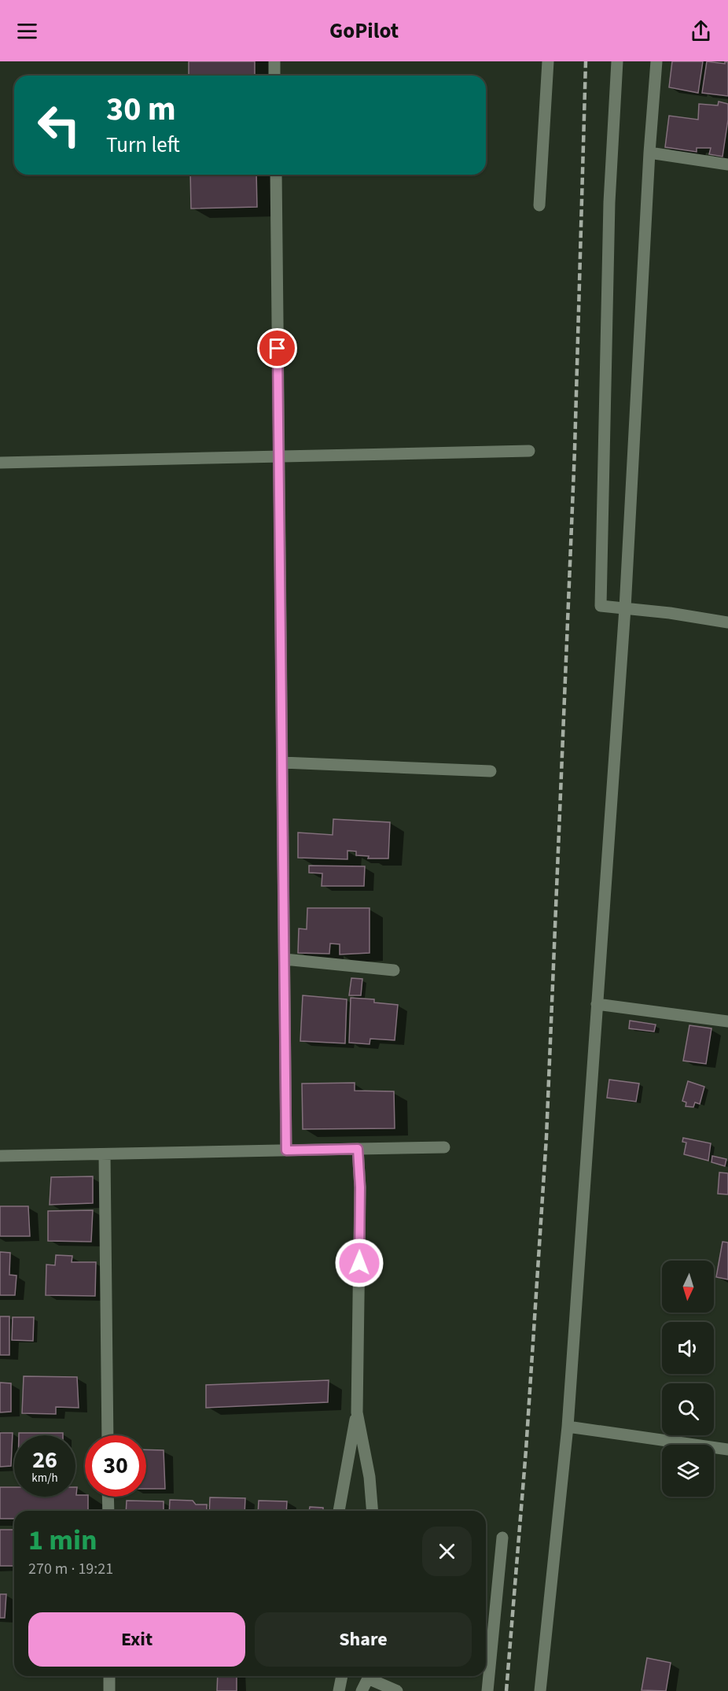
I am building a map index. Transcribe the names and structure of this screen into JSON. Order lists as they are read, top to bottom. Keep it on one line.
{"north":"bottom","page":{"header":"GoPilot","turn":["30 m","Turn left"],"speed":"26 km/h","limit":"30","heading":["1 min","270 m · 19:21"],"buttons":["Exit","Share"]}}
